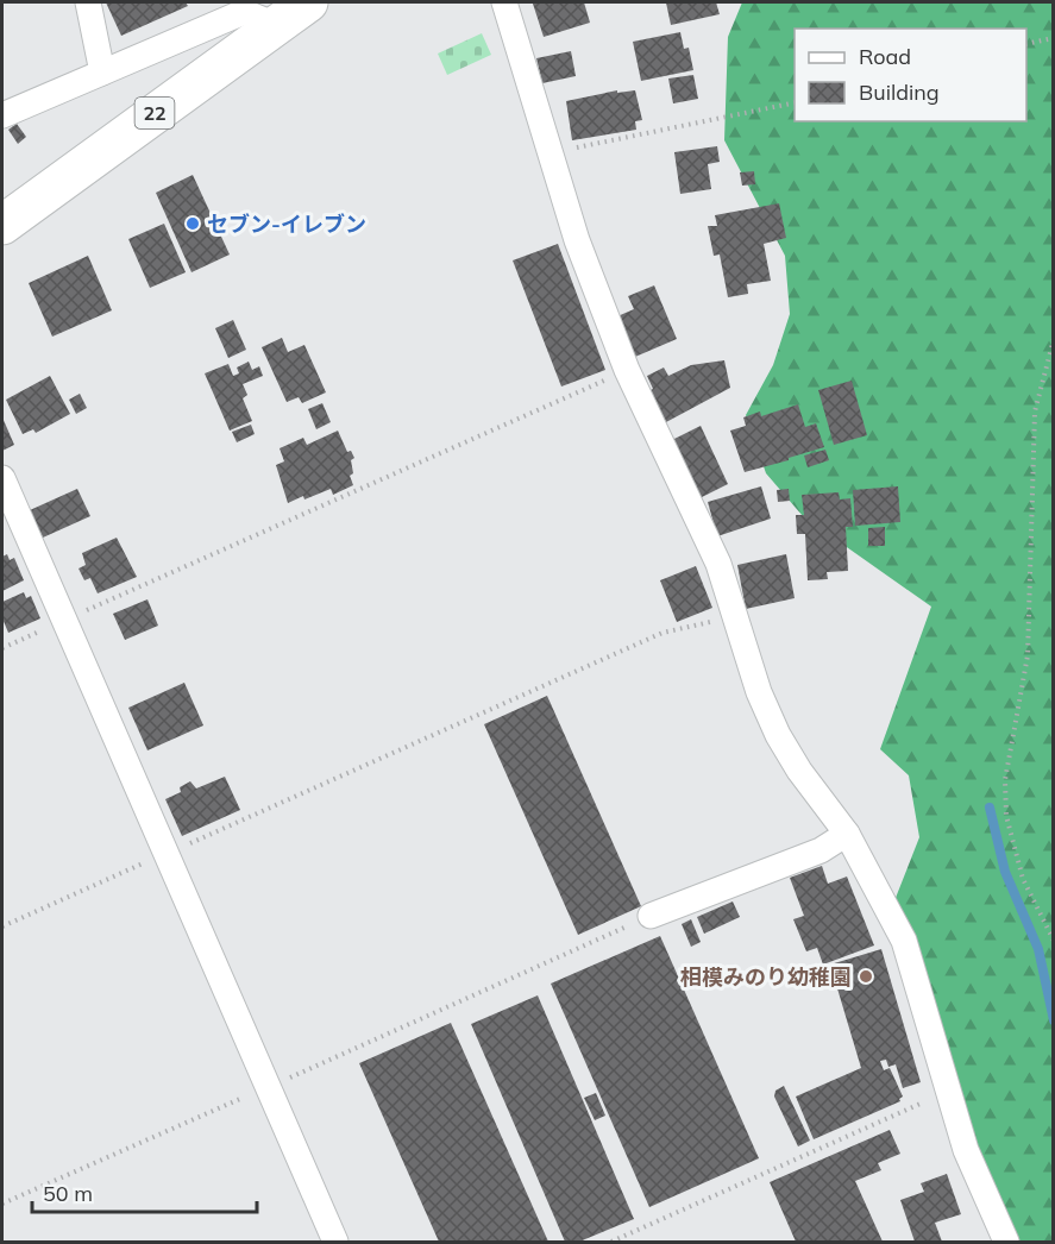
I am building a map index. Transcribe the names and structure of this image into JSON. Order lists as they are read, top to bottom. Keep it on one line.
{"streets":{"main road":["22"]},"places":["セブン-イレブン","相模みのり幼稚園"],"legend":["Road","Building"],"scale_bar":"50 m"}
